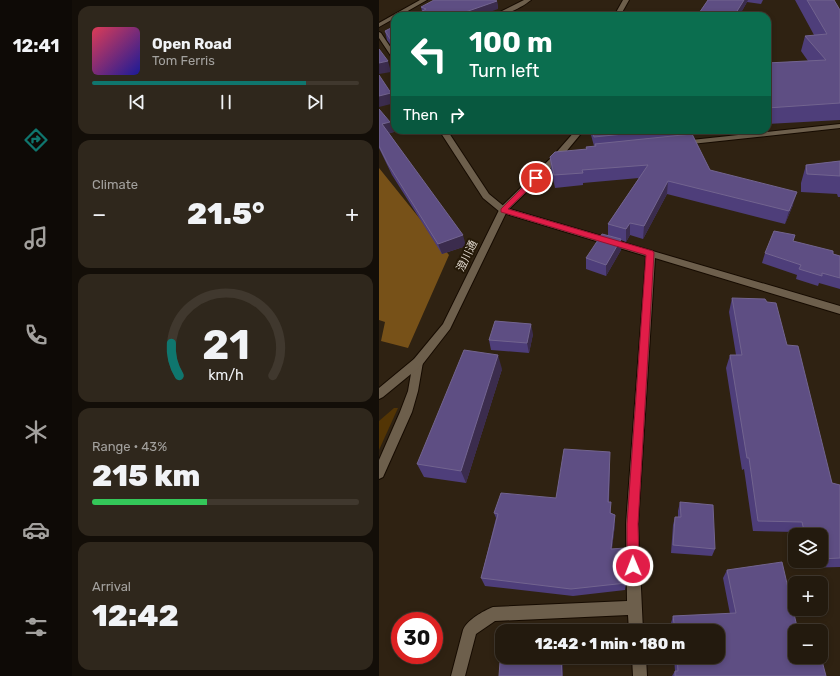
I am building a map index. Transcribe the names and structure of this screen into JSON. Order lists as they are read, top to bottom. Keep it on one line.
{"streets":{"street":["澄川通"]},"page":{"tabs":"12:41","turn":["100 m","Turn left"],"song":["Open Road","Tom Ferris"],"then":"Then","tile":["Climate",["Range · 43%","215 km"],["Arrival","12:42"]],"heat":["−","21.5°","+"],"map_buttons":["+","−"],"limit":"30","trip":"12:42 · 1 min · 180 m","gauge":["21","km/h"]}}
